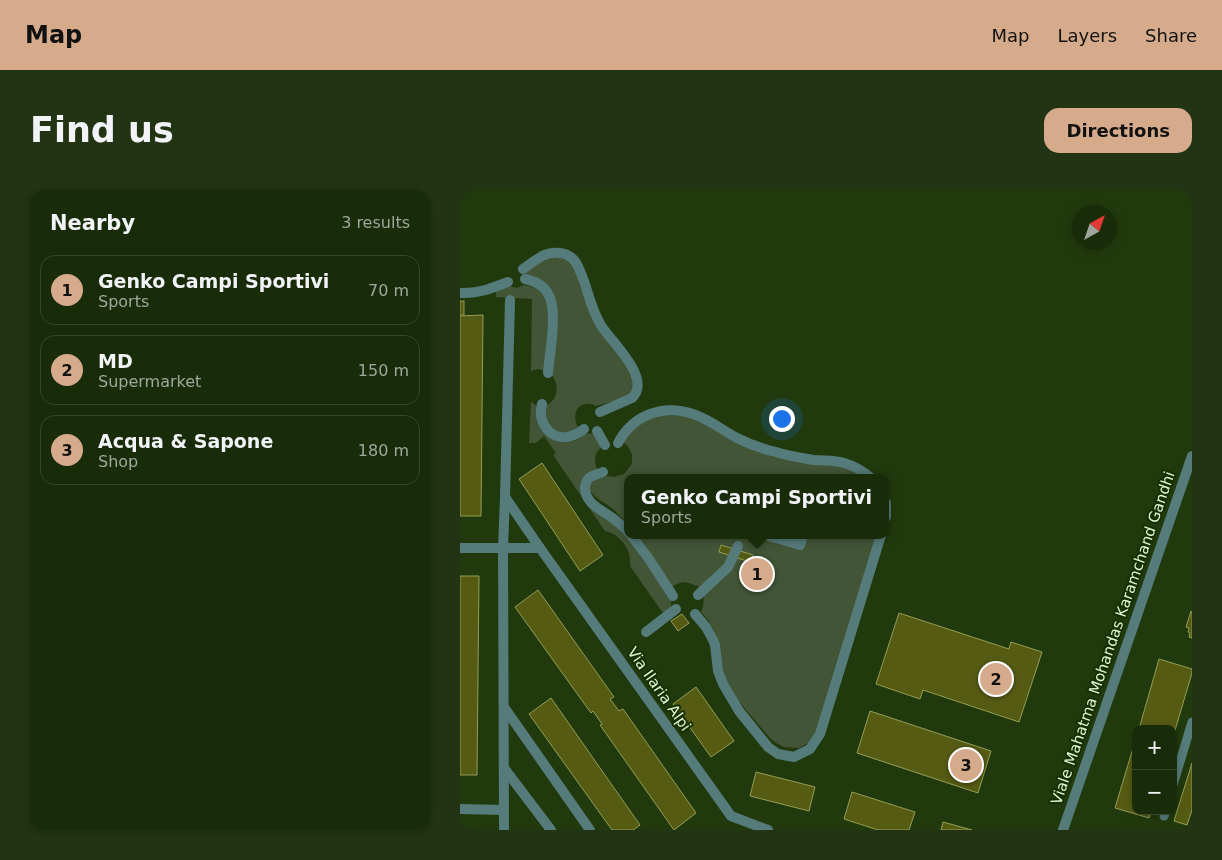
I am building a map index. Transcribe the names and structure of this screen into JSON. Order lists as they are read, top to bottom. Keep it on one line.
{"streets":{"street":["Viale Mahatma Mohandas Karamchand Gandhi","Via Ilaria Alpi"]},"north":"top right","page":{"header":"Map","nav":["Map","Layers","Share"],"buttons":"Directions","title":"Find us","heading":["Nearby","3 results"],"list":[{"mark":"1","name":"Genko Campi Sportivi","note":"Sports","value":"70 m"},{"mark":"2","name":"MD","note":"Supermarket","value":"150 m"},{"mark":"3","name":"Acqua & Sapone","note":"Shop","value":"180 m"}],"popup":["Genko Campi Sportivi","Sports"],"pins":["1","2","3"],"map_buttons":["+","−"]}}
